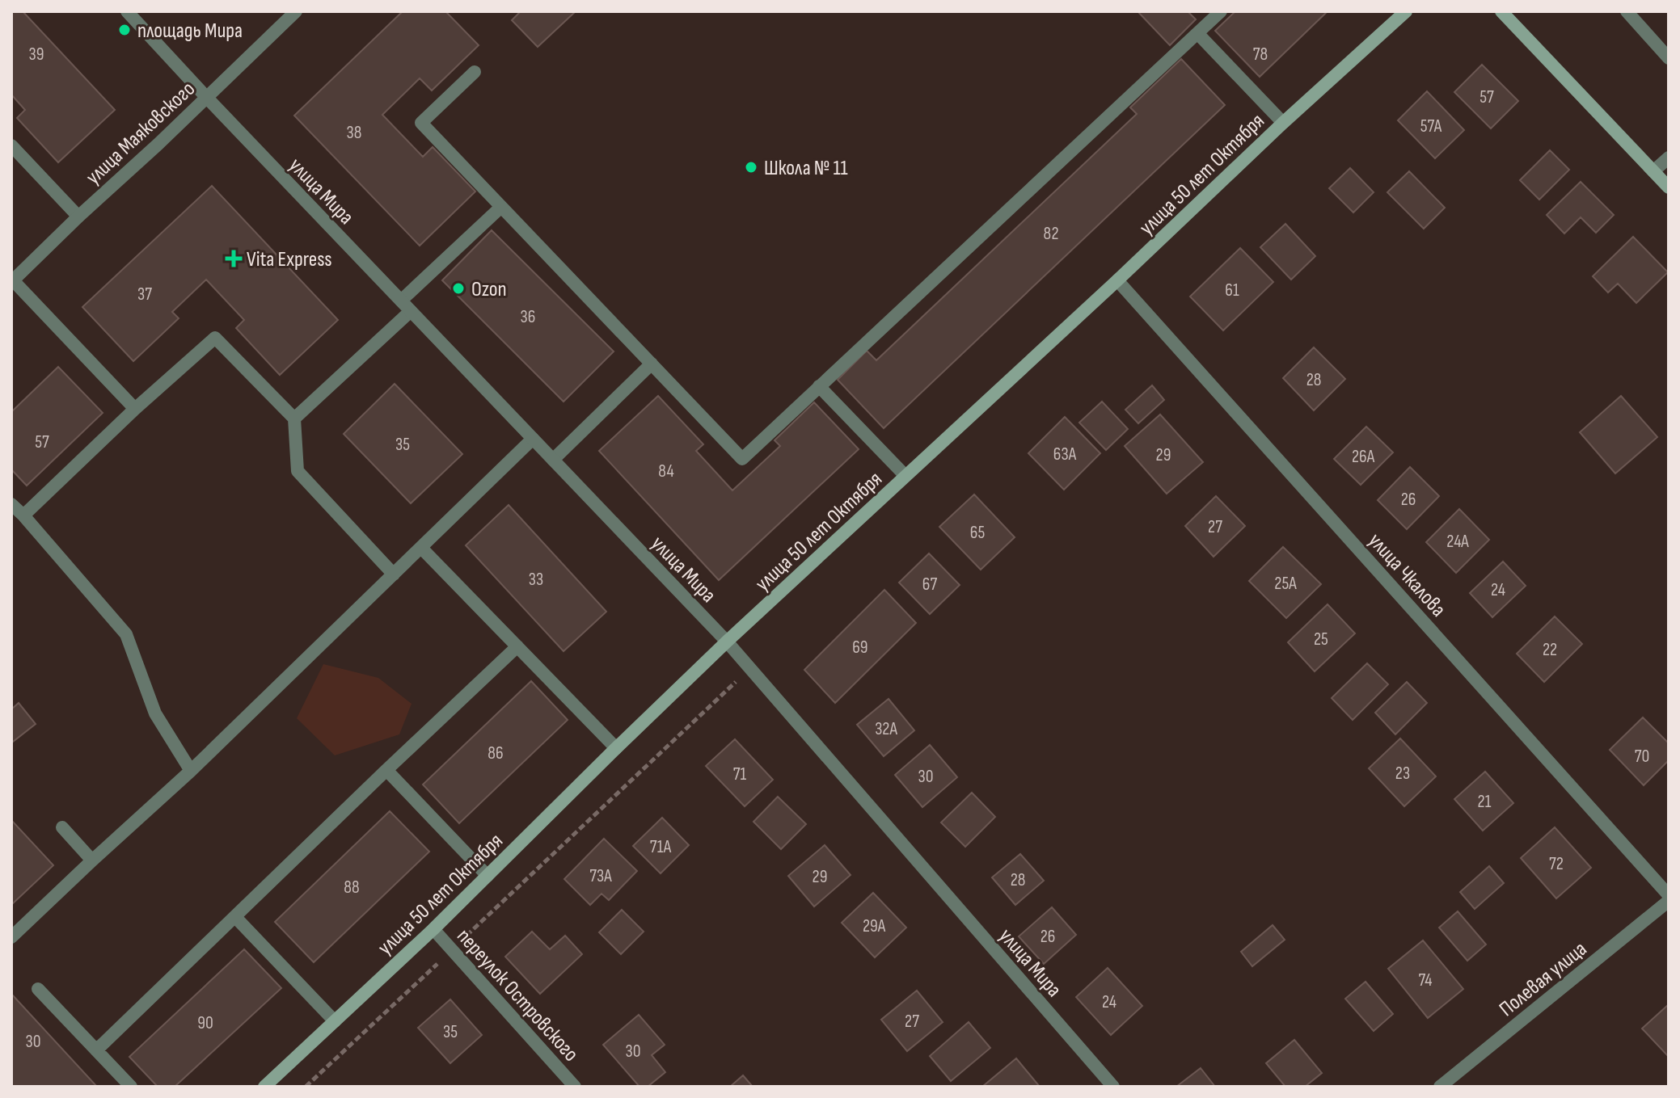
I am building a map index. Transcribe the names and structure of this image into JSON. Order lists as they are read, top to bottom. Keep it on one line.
{"streets":{"main road":["улица 50 лет Октября"],"street":["улица Маяковского","улица Мира","улица Чкалова","Полевая улица","переулок Островского"]},"crossings":[["улица Маяковского","улица Мира"],["улица 50 лет Октября","улица Мира"],["улица 50 лет Октября","улица Чкалова"],["улица 50 лет Октября","переулок Островского"]],"places":{"other":["площадь Мира","Школа № 11","Ozon"],"health":["Vita Express"]},"house_numbers":["39","78","57","57А","38","82","61","37","36","28","57","35","63А","29","26А","84","26","27","65","24А","33","25А","67","24","25","69","22","32А","86","70","23","71","30","21","71А","72","73А","29","28","88","29А","26","74","24","27","90","35","30","30"]}
